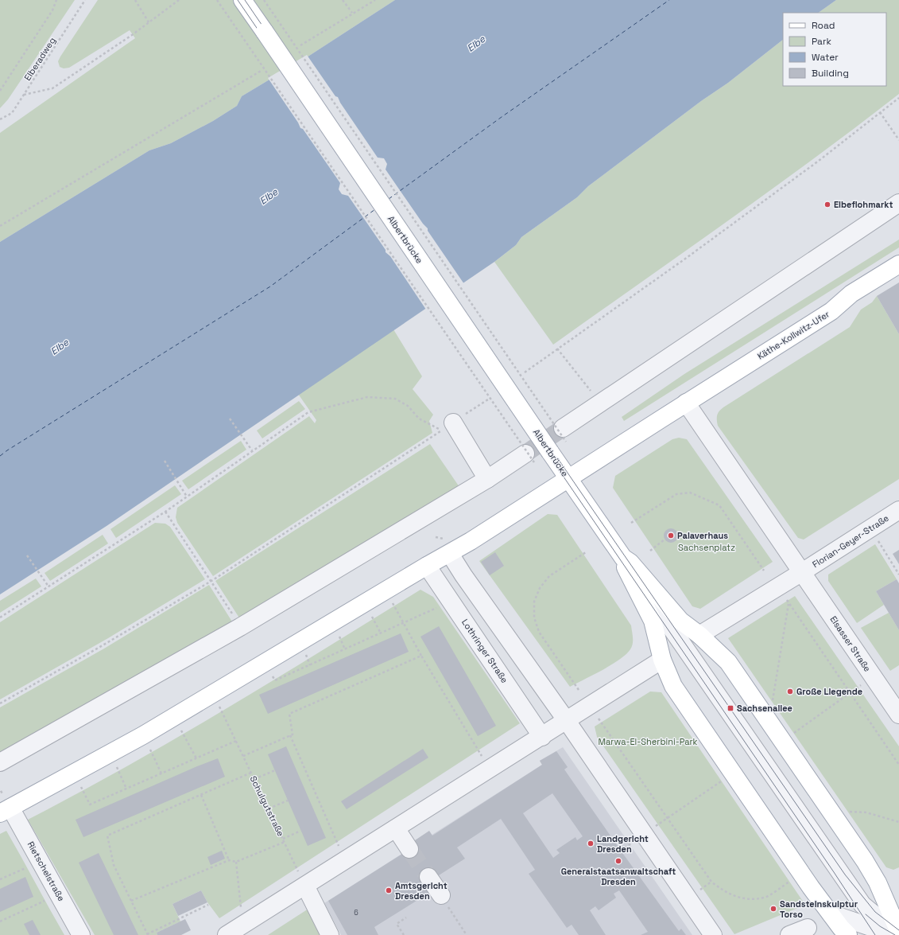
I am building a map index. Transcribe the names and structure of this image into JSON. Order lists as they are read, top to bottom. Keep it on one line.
{"streets":{"main road":["Albertbrücke","Käthe-Kollwitz-Ufer"],"street":["Florian-Geyer-Straße","Elsasser Straße","Lothringer Straße","Rietschelstraße"],"path":["Elberadweg","Schulgutstraße"]},"crossings":[["Florian-Geyer-Straße","Elsasser Straße"]],"water":["Elbe"],"parks":["Sachsenplatz","Marwa-El-Sherbini-Park"],"places":{"other":["Elbeflohmarkt","Palaverhaus","Große Liegende","Landgericht Dresden","Generalstaatsanwaltschaft Dresden","Amtsgericht Dresden","Sandsteinskulptur Torso"],"transit":["Sachsenallee"]},"house_numbers":["6"],"legend":["Road","Park","Water","Building"]}
